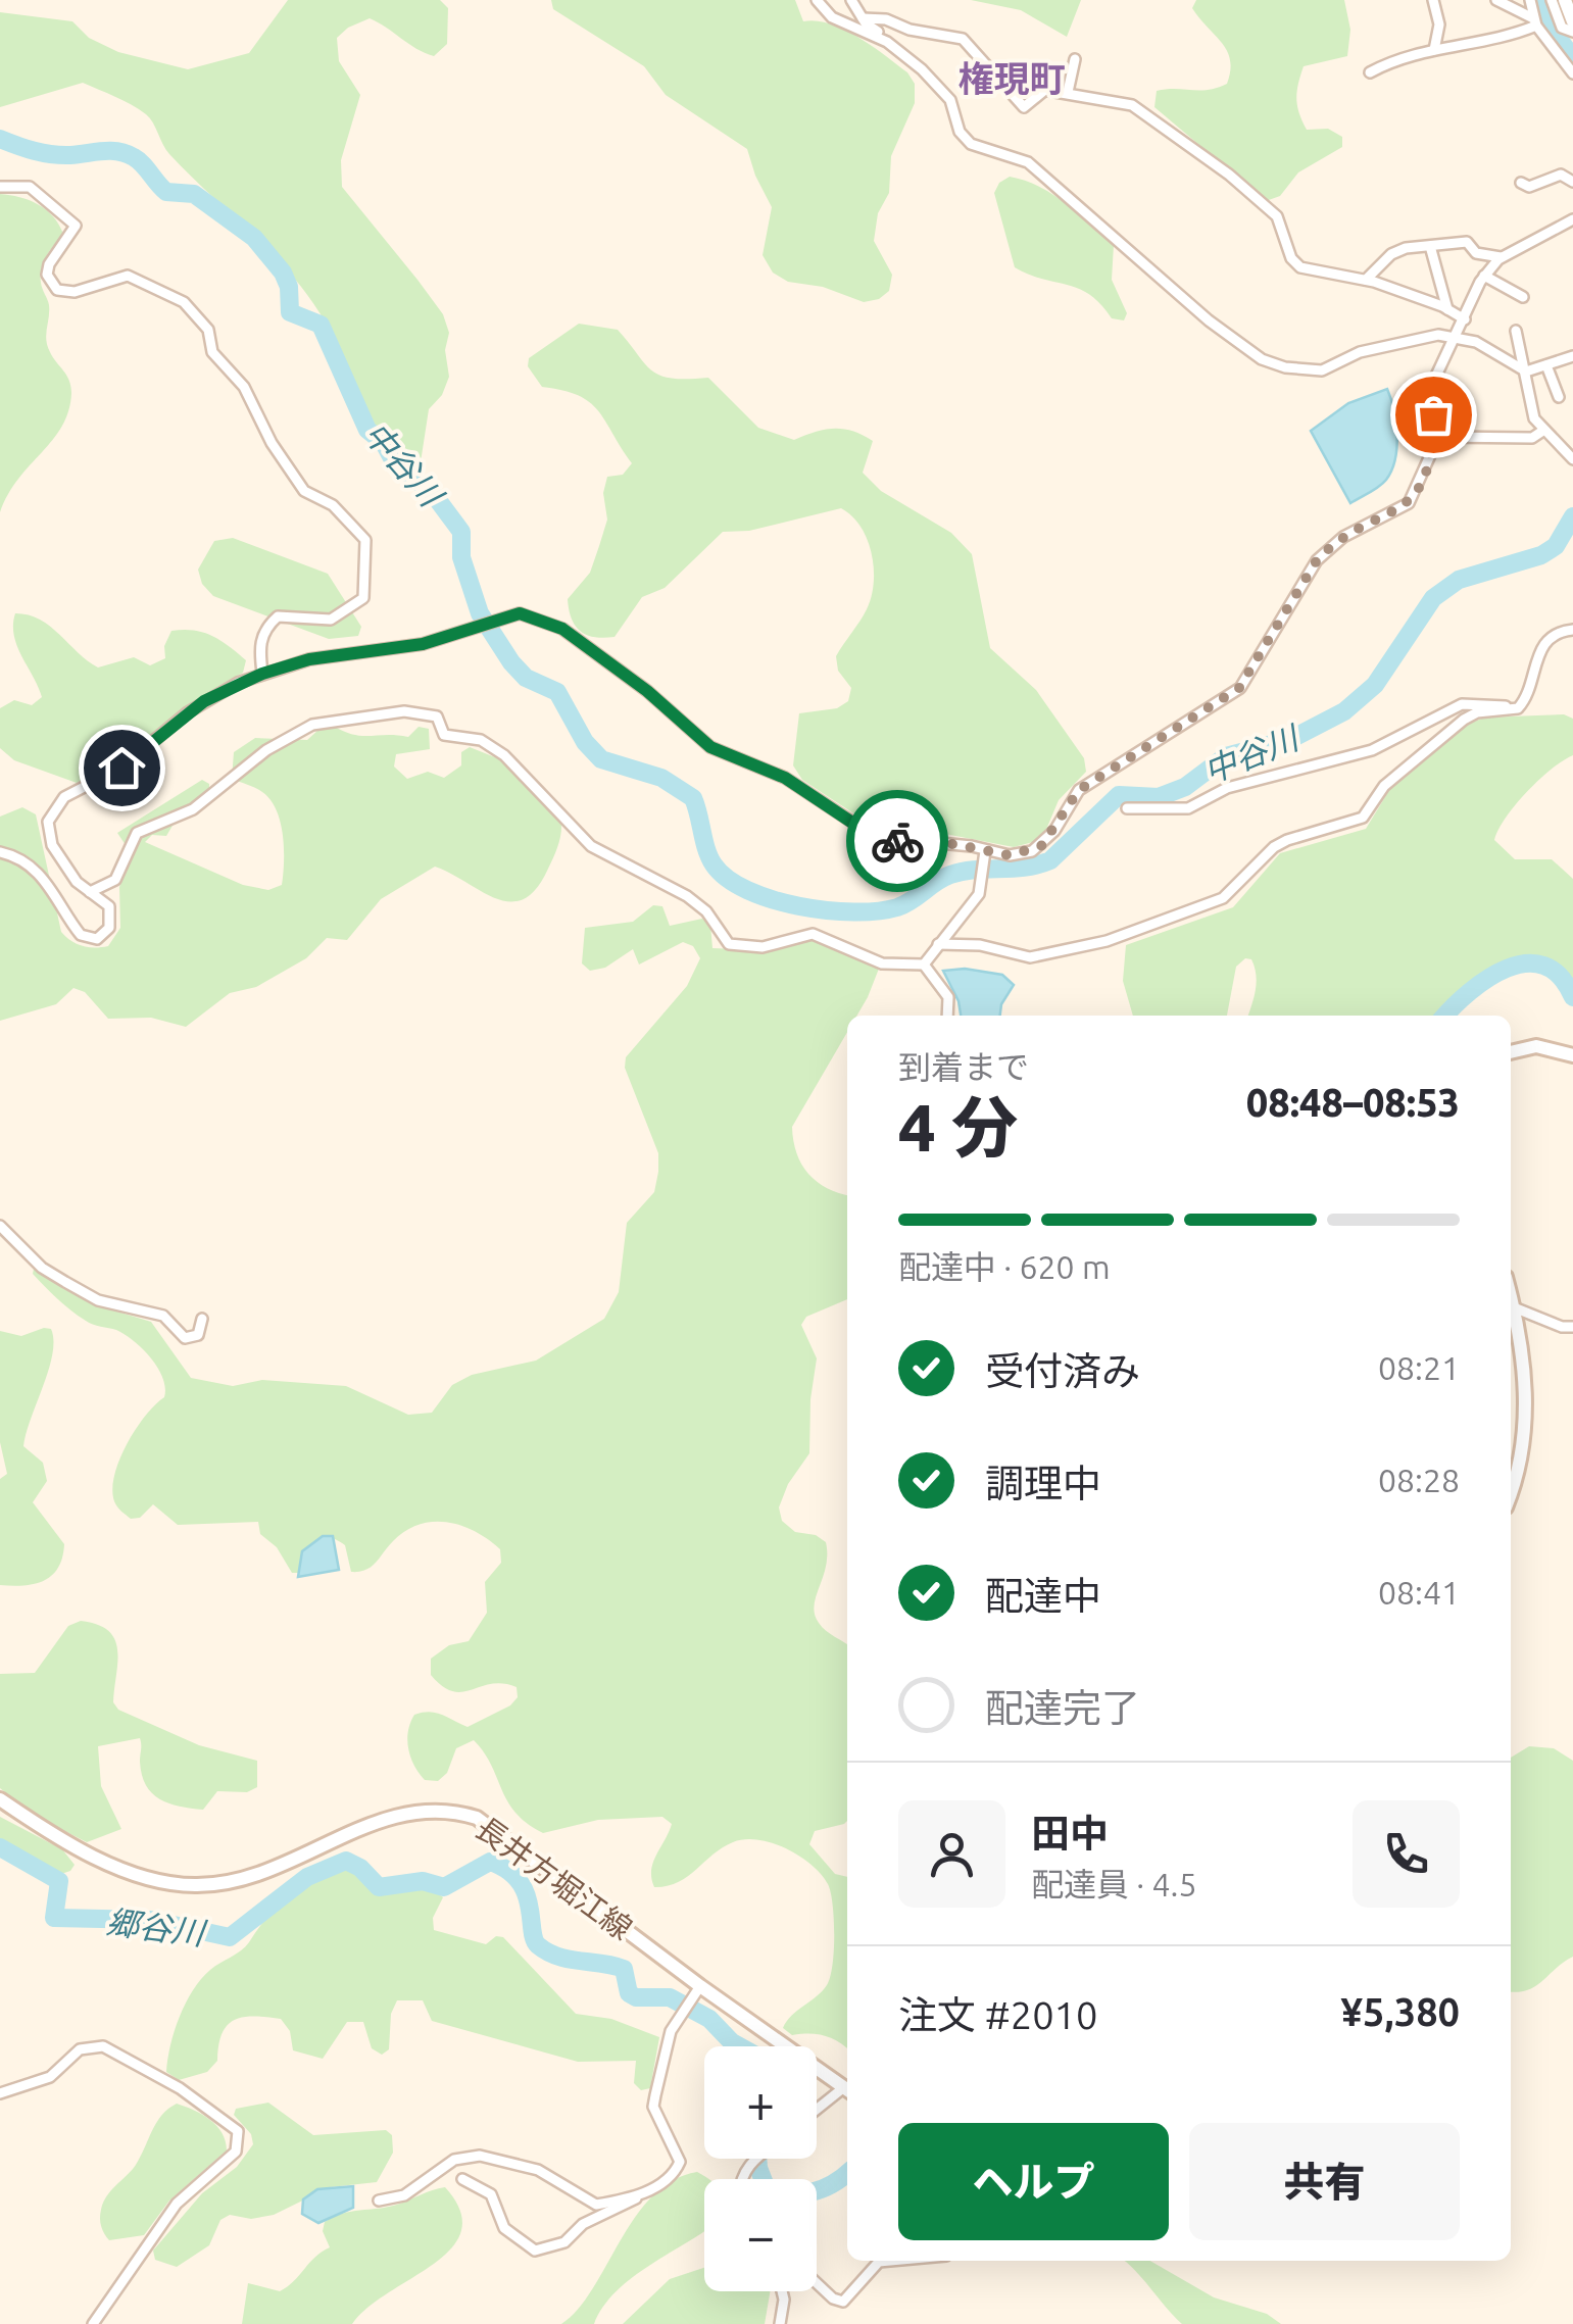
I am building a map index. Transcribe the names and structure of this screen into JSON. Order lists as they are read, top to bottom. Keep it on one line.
{"streets":{"main road":["長井方堀江線"]},"districts":["権現町"],"water":["中谷川","郷谷川"],"page":{"heading":["4 分","到着まで","08:48–08:53"],"panel":["田中","配達員 · 4.5","注文 #2010","¥5,380"],"bar":"配達中 · 620 m","list":[["受付済み","08:21"],["調理中","08:28"],["配達中","08:41"],"配達完了"],"map_buttons":["+","−"],"buttons":["ヘルプ","共有"]}}
